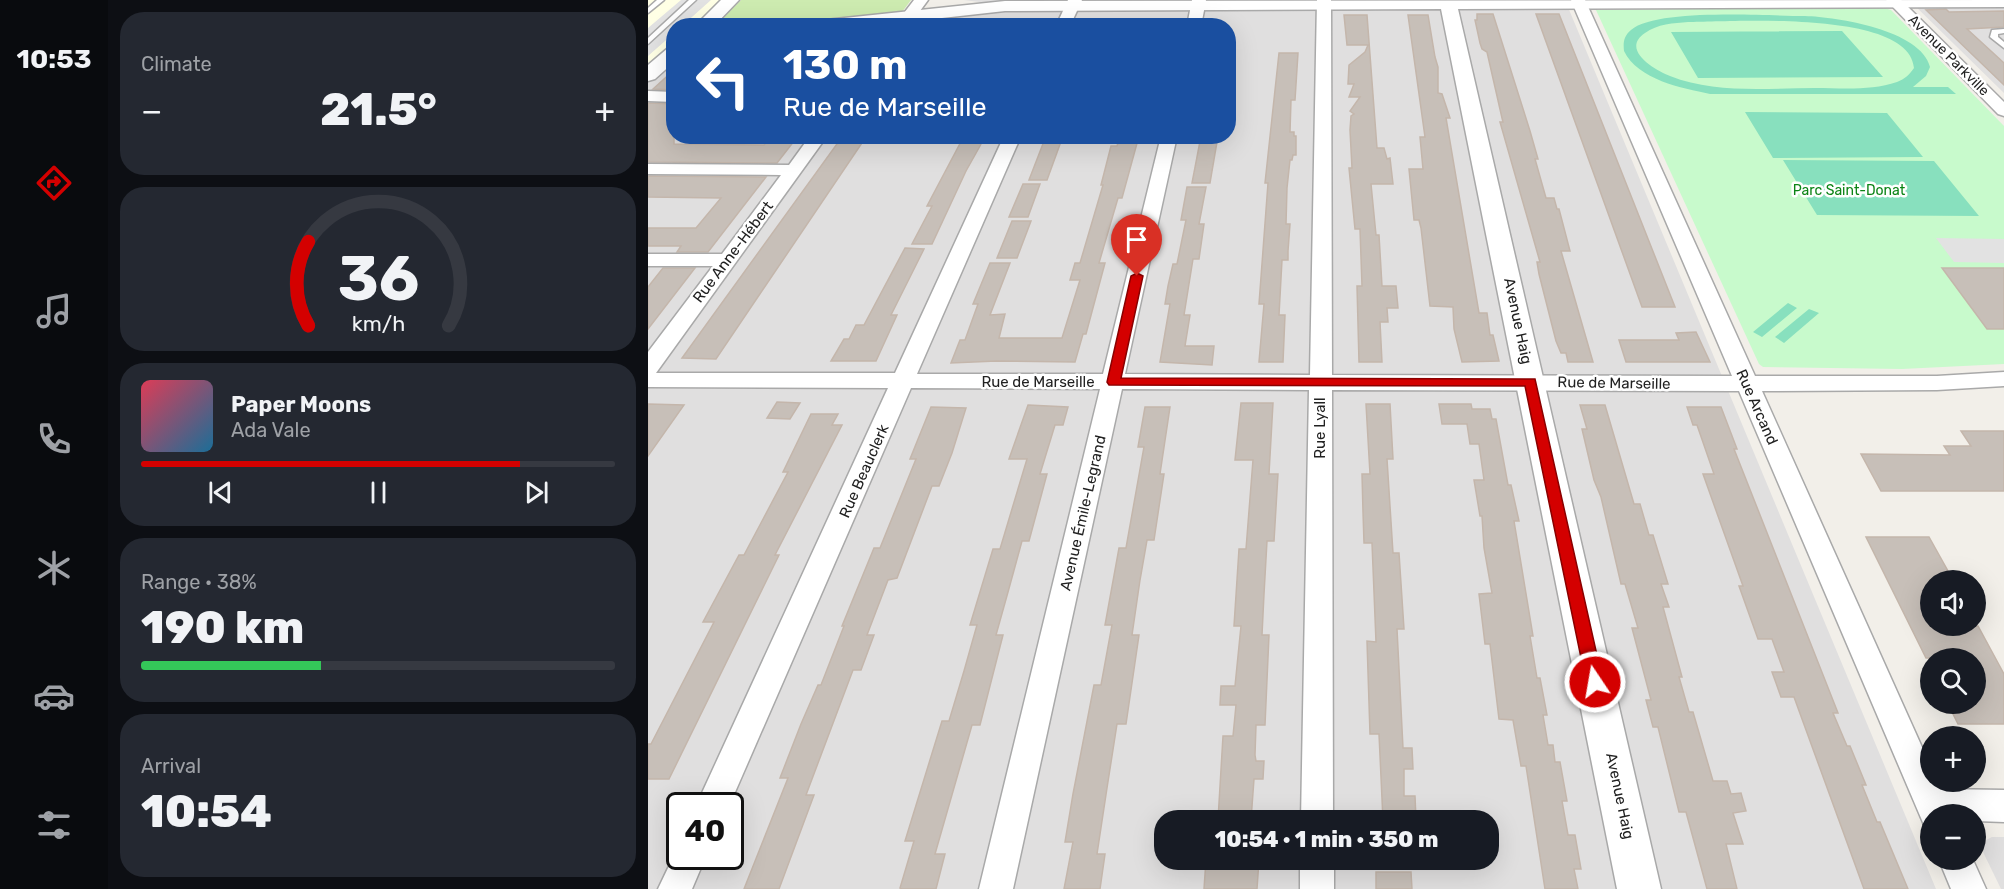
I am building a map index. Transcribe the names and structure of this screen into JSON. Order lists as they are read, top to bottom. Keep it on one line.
{"streets":{"street":["Avenue Parkville","Rue Anne-Hébert","Avenue Haig","Rue de Marseille","Rue Arcand","Rue Lyall","Rue Beauclerk","Avenue Émile-Legrand"]},"crossings":[["Avenue Haig","Rue de Marseille"],["Rue de Marseille","Rue Arcand"],["Rue de Marseille","Rue Lyall"],["Rue de Marseille","Rue Beauclerk"],["Rue de Marseille","Avenue Émile-Legrand"]],"parks":["Parc Saint-Donat"],"page":{"tabs":"10:53","tile":["Climate",["Range · 38%","190 km"],["Arrival","10:54"]],"turn":["130 m","Rue de Marseille"],"heat":["−","21.5°","+"],"song":["Paper Moons","Ada Vale"],"map_buttons":["+","−"],"limit":"40","trip":"10:54 · 1 min · 350 m","gauge":["36","km/h"]}}
